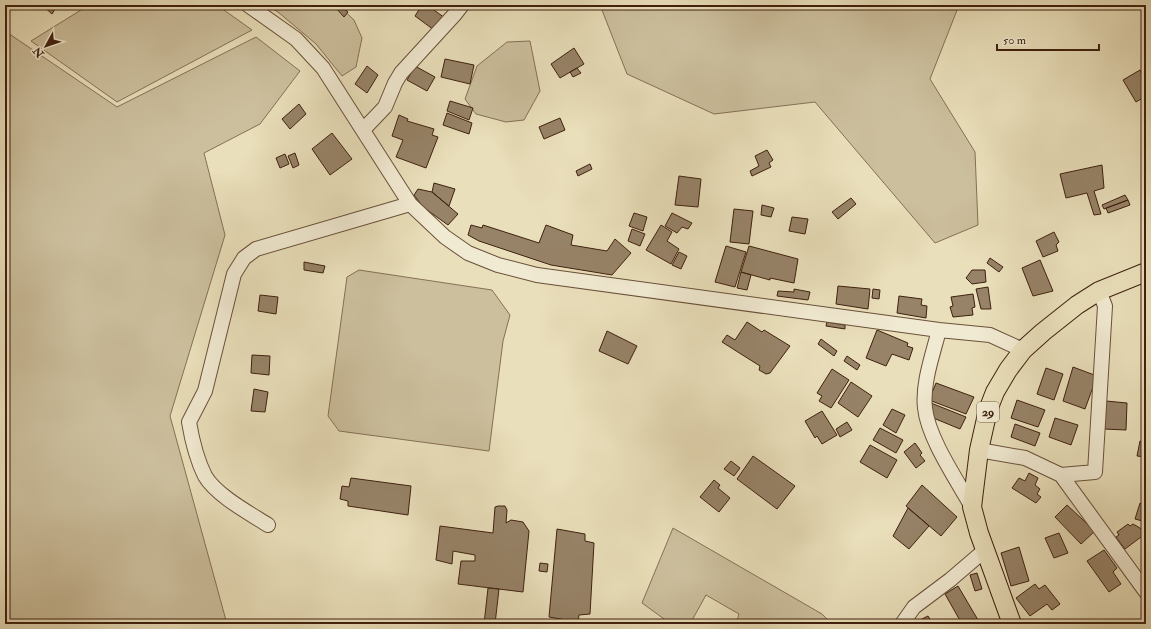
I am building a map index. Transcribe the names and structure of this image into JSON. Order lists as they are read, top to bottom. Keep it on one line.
{"streets":{"main road":["29"]},"scale_bar":"50 m","north":"bottom left"}
